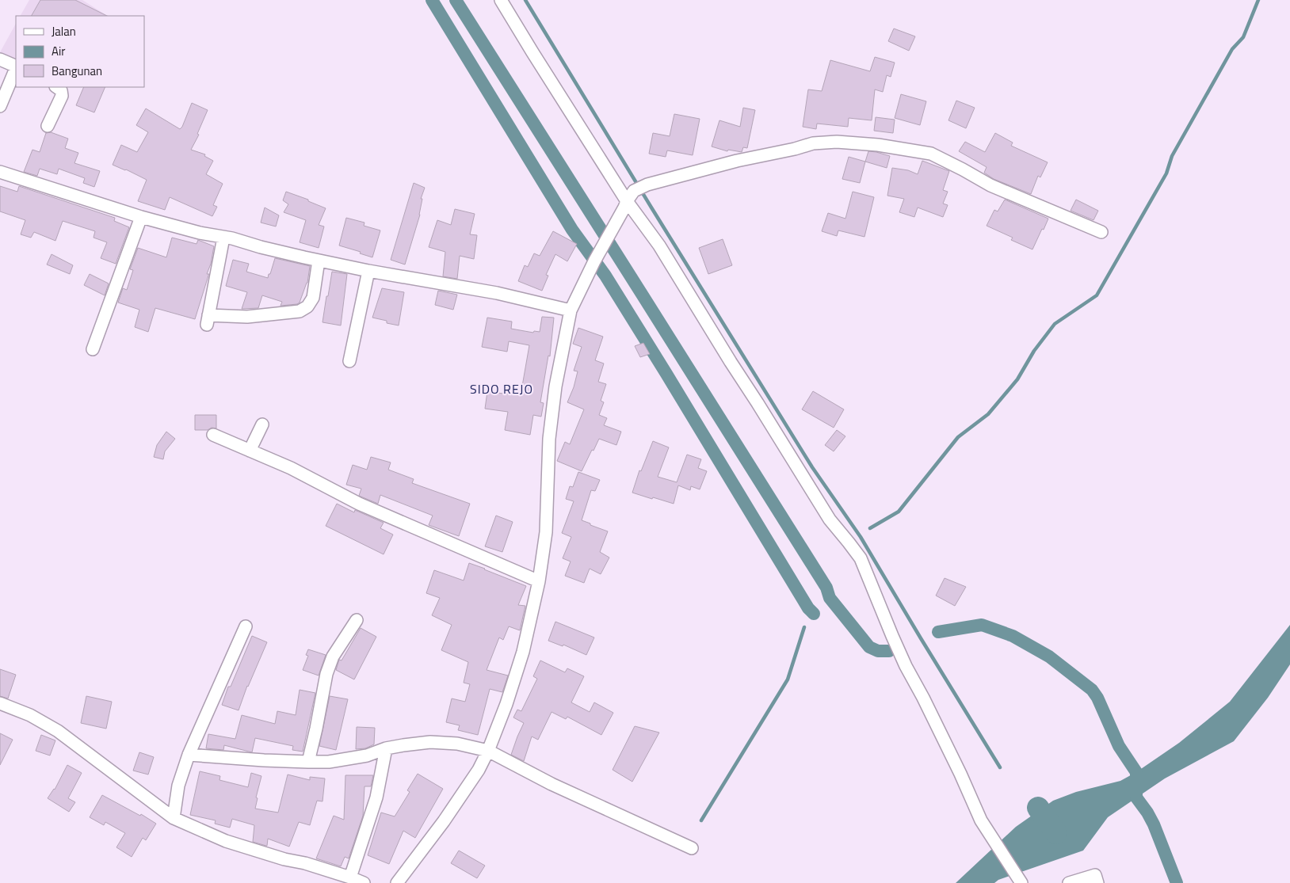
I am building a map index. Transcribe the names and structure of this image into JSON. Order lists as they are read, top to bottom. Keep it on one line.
{"districts":["SIDO REJO"],"legend":["Jalan","Air","Bangunan"]}
